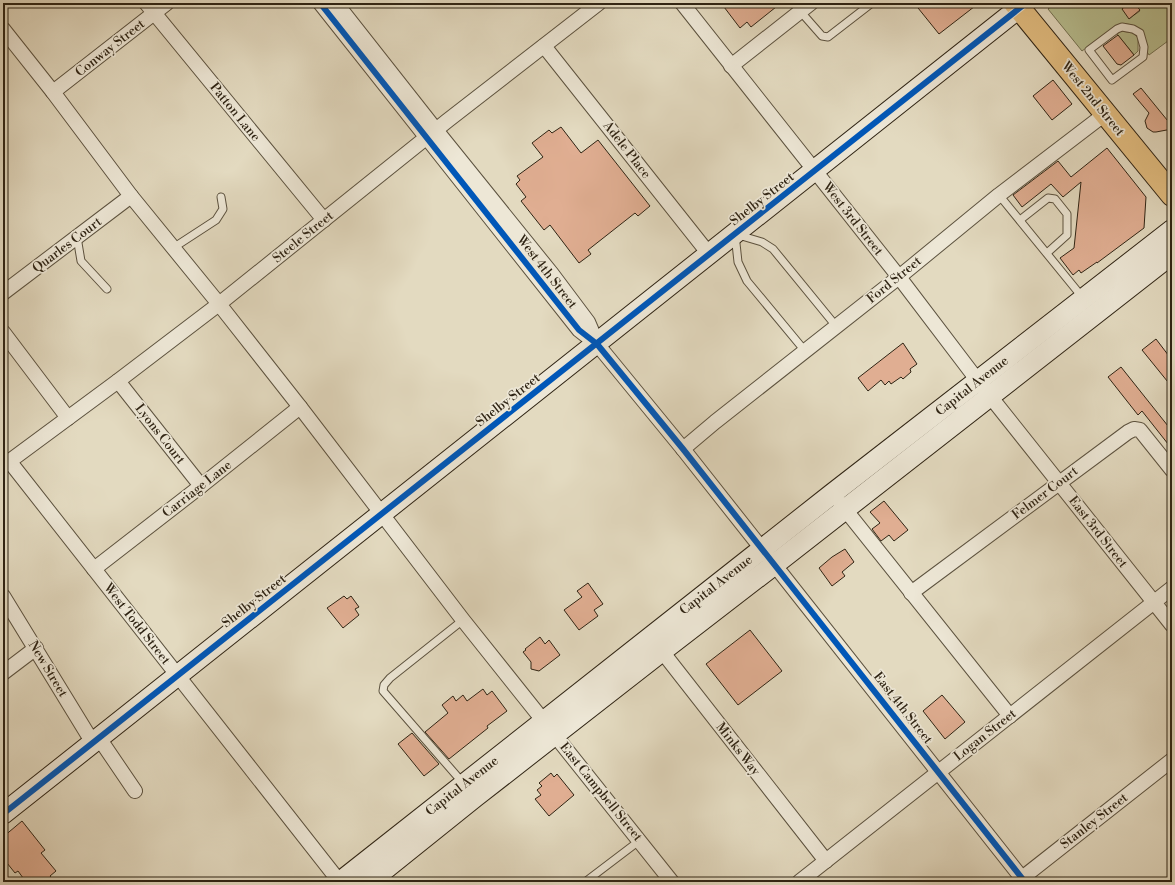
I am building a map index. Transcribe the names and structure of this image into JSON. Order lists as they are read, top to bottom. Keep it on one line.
{"streets":{"main road":["West 2nd Street","Shelby Street","Capital Avenue"],"street":["Conway Street","Patton Lane","Adele Place","West 3rd Street","Steele Street","Quarles Court","West 4th Street","Ford Street","Lyons Court","Carriage Lane","Felmer Court","East 3rd Street","West Todd Street","New Street","East 4th Street","Logan Street","Minks Way","East Campbell Street","Stanley Street"]},"crossings":[["Conway Street","Patton Lane"],["Conway Street","East Campbell Street"],["West 2nd Street","Shelby Street"],["West 2nd Street","Ford Street"],["Patton Lane","Steele Street"],["Adele Place","Shelby Street"],["Adele Place","Steele Street"],["Shelby Street","West 3rd Street"],["Shelby Street","West 4th Street"],["Shelby Street","West Todd Street"],["Shelby Street","New Street"],["Shelby Street","East Campbell Street"],["West 3rd Street","Ford Street"],["West 3rd Street","Capital Avenue"],["West 3rd Street","East 3rd Street"],["Steele Street","West 4th Street"],["Steele Street","Lyons Court"],["Steele Street","West Todd Street"],["Steele Street","East Campbell Street"],["Quarles Court","East Campbell Street"],["West 4th Street","Ford Street"],["West 4th Street","Capital Avenue"],["West 4th Street","East 4th Street"],["Capital Avenue","East 3rd Street"],["Capital Avenue","West Todd Street"],["Capital Avenue","East 4th Street"],["Capital Avenue","Minks Way"],["Capital Avenue","East Campbell Street"],["Lyons Court","Carriage Lane"],["Carriage Lane","West Todd Street"],["Carriage Lane","East Campbell Street"],["Felmer Court","East 3rd Street"],["East 3rd Street","Logan Street"],["East 4th Street","Logan Street"],["East 4th Street","Stanley Street"],["Logan Street","Minks Way"]]}
